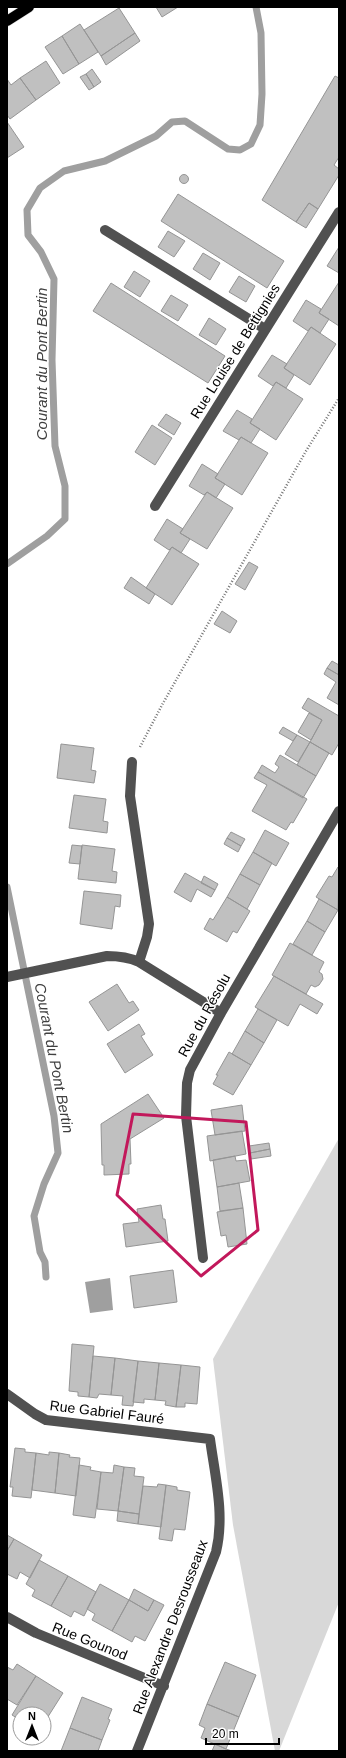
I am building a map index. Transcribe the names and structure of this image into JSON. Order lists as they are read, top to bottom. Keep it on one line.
{"streets":{"street":["Rue Louise de Bettignies","Rue du Résolu","Rue Gabriel Fauré","Rue Alexandre Desrousseaux","Rue Gounod"]},"crossings":[["Rue Gabriel Fauré","Rue Alexandre Desrousseaux"],["Rue Alexandre Desrousseaux","Rue Gounod"]],"water":["Courant du Pont Bertin"],"scale_bar":"20 m","north":"top"}
